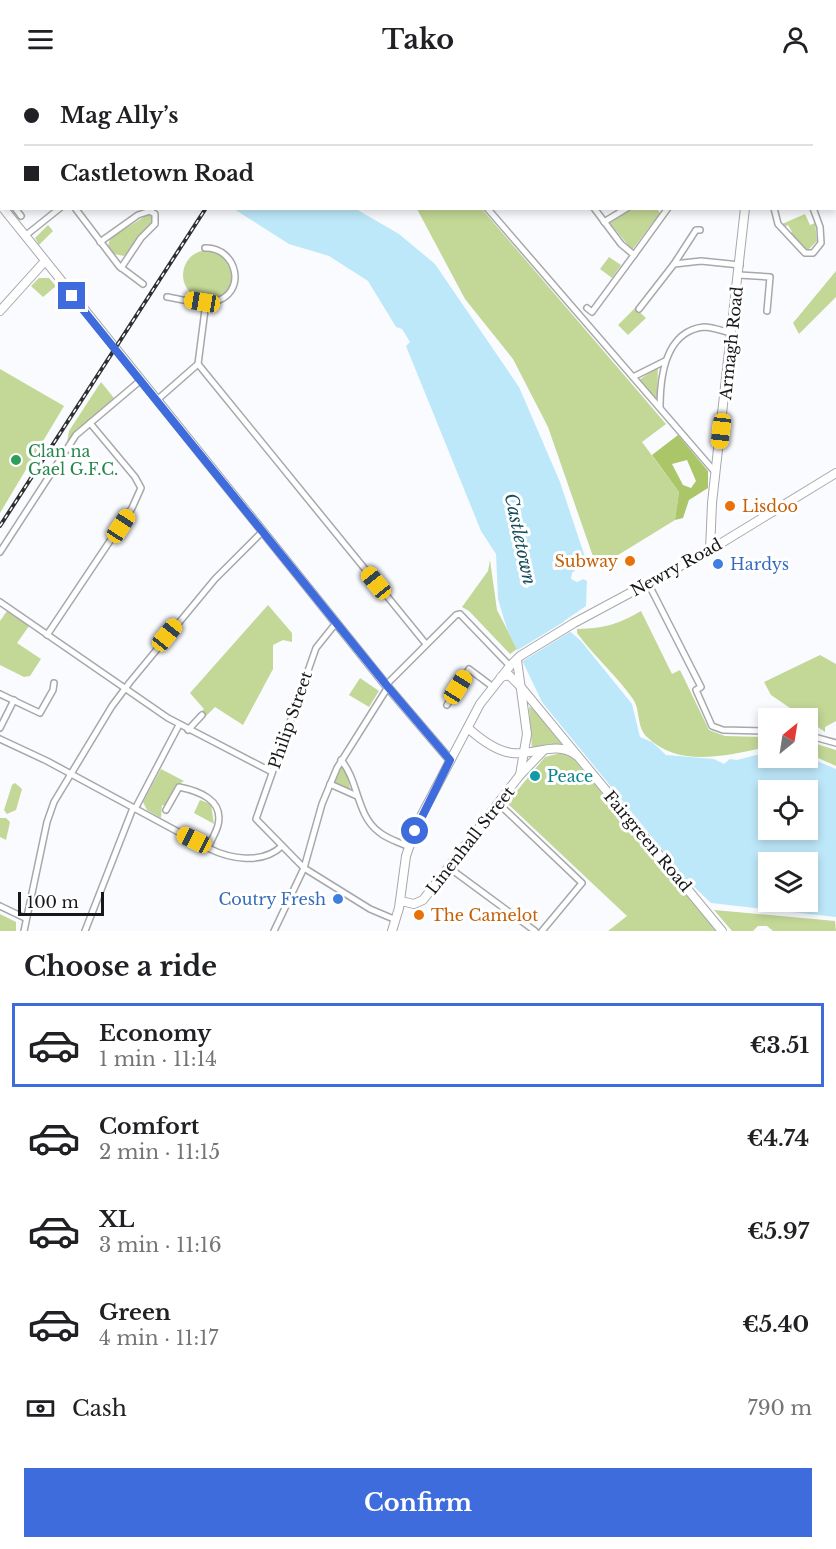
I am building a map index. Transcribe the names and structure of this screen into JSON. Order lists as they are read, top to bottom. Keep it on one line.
{"streets":{"main road":["Armagh Road","Newry Road","Linenhall Street","Fairgreen Road"],"street":["Philip Street"]},"crossings":[["Armagh Road","Newry Road"],["Newry Road","Linenhall Street"],["Newry Road","Fairgreen Road"],["Linenhall Street","Fairgreen Road"]],"water":["Castletown"],"places":["Clan na Gael G.F.C.","Lisdoo","Subway","Hardys","Peace","Coutry Fresh","The Camelot"],"scale_bar":"100 m","north":"top right","page":{"header":"Tako","banner":["Mag Ally’s","Castletown Road"],"scale":"100 m","heading":"Choose a ride","list":[{"name":"Economy","note":"1 min · 11:14","value":"€3.51"},{"name":"Comfort","note":"2 min · 11:15","value":"€4.74"},{"name":"XL","note":"3 min · 11:16","value":"€5.97"},{"name":"Green","note":"4 min · 11:17","value":"€5.40"}],"pay":["Cash","790 m"],"buttons":"Confirm"}}
